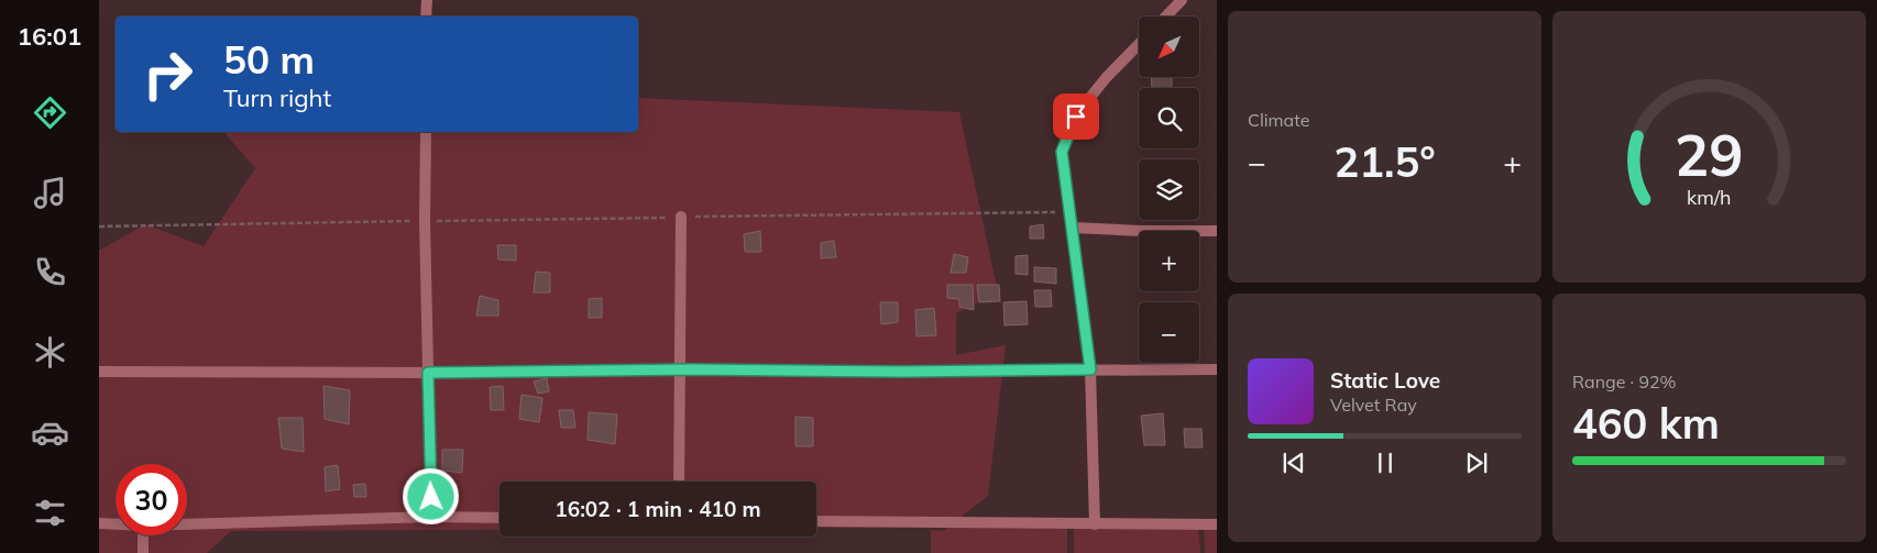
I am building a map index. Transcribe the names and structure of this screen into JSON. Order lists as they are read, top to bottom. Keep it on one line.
{"north":"bottom left","page":{"tabs":"16:01","tile":["Climate",["Range · 92%","460 km"]],"map_buttons":["+","−"],"turn":["50 m","Turn right"],"heat":["−","21.5°","+"],"song":["Static Love","Velvet Ray"],"limit":"30","trip":"16:02 · 1 min · 410 m","gauge":["29","km/h"]}}
